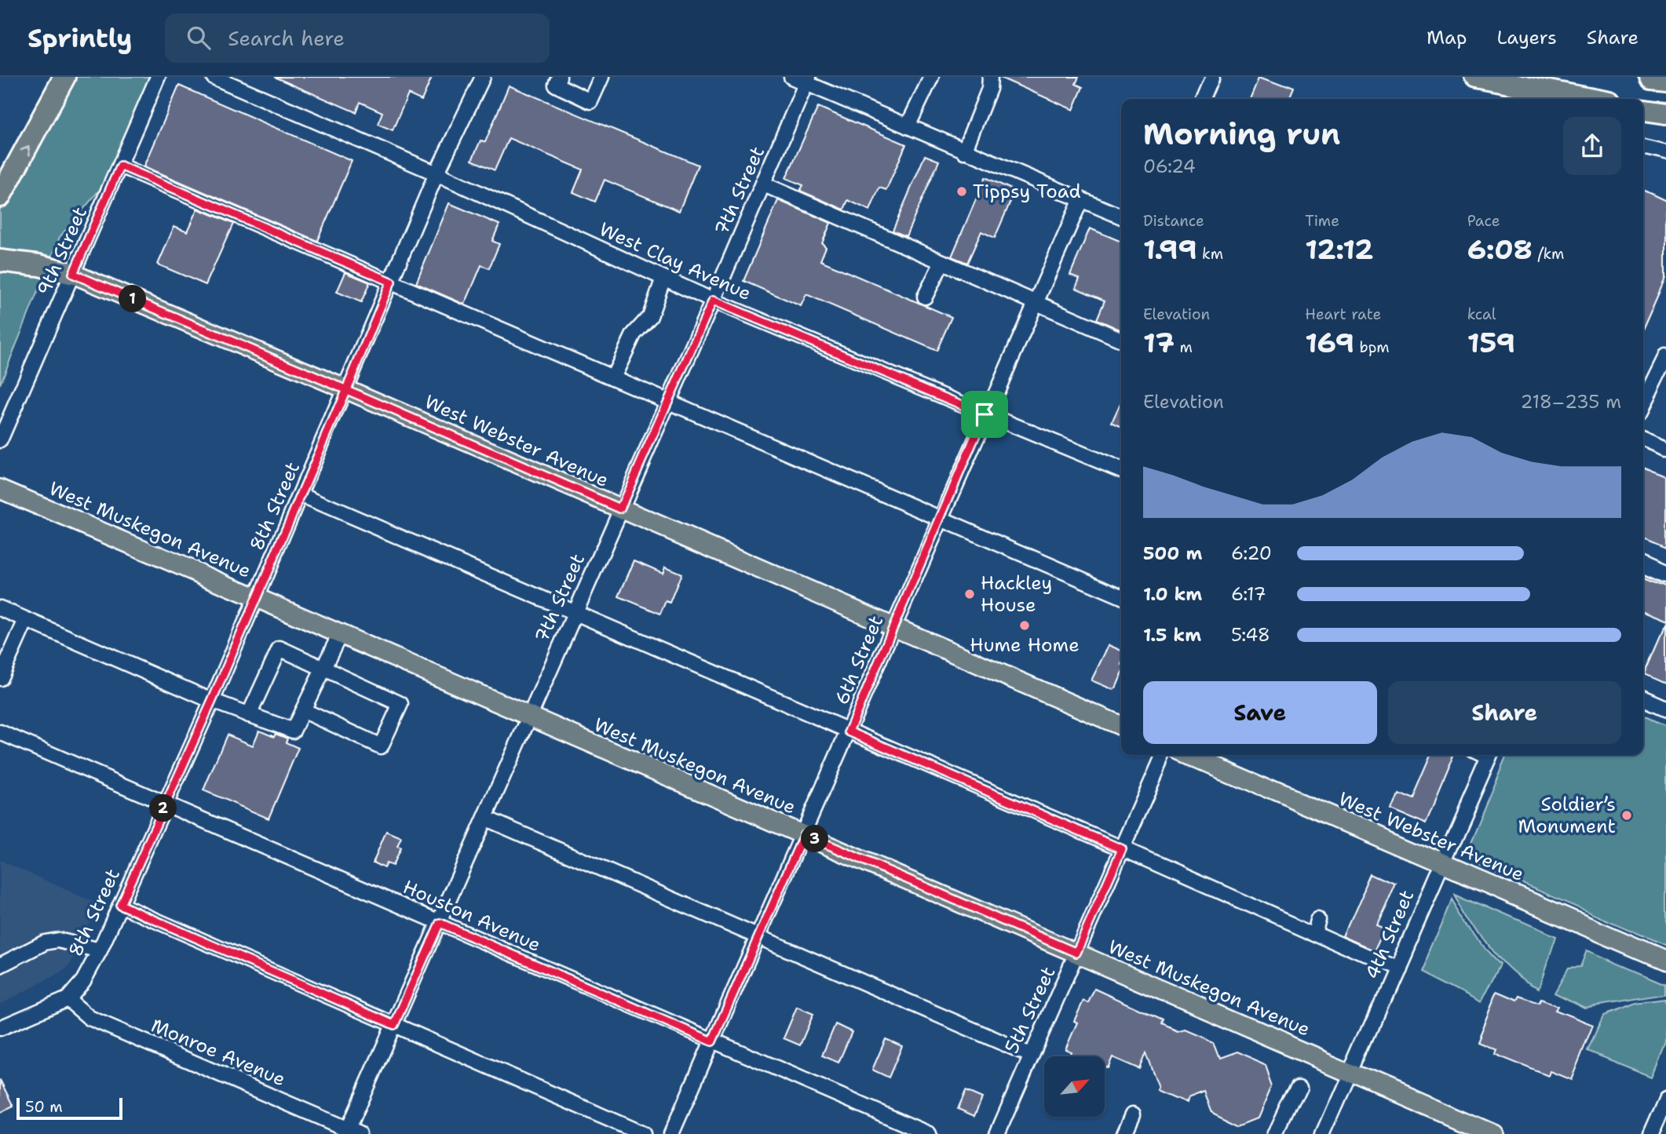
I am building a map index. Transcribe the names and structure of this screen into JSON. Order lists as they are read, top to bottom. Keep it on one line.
{"streets":{"main road":["West Webster Avenue","West Muskegon Avenue"],"street":["7th Street","9th Street","West Clay Avenue","8th Street","6th Street","Houston Avenue","4th Street","5th Street","Monroe Avenue"]},"crossings":[["7th Street","West Clay Avenue"],["7th Street","West Webster Avenue"],["7th Street","West Muskegon Avenue"],["7th Street","Houston Avenue"],["7th Street","Monroe Avenue"],["9th Street","West Webster Avenue"],["West Clay Avenue","8th Street"],["West Clay Avenue","6th Street"],["West Webster Avenue","8th Street"],["West Webster Avenue","6th Street"],["West Webster Avenue","4th Street"],["8th Street","West Muskegon Avenue"],["8th Street","Houston Avenue"],["8th Street","Monroe Avenue"],["West Muskegon Avenue","6th Street"],["West Muskegon Avenue","4th Street"],["West Muskegon Avenue","5th Street"],["6th Street","Houston Avenue"]],"places":["Tippsy Toad","Hackley House","Hume Home","Soldier’s Monument"],"scale_bar":"50 m","north":"top right","page":{"header":"Sprintly","search":"Search here","nav":["Map","Layers","Share"],"heading":["Morning run","06:24"],"stats":[["Distance","1.99 km"],["Time","12:12"],["Pace","6:08 /km"],["Elevation","17 m"],["Heart rate","169 bpm"],["kcal","159"]],"pins":["1","2","3"],"chart":["Elevation","218–235 m"],"list":[{"name":"500 m","note":"6:20"},{"name":"1.0 km","note":"6:17"},{"name":"1.5 km","note":"5:48"}],"buttons":["Save","Share"],"scale":"50 m"}}
